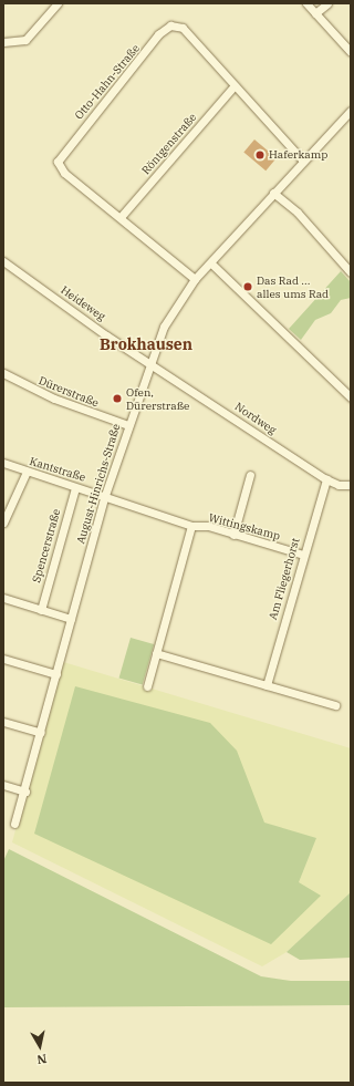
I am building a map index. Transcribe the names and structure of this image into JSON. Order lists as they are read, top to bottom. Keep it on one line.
{"streets":{"street":["Otto-Hahn-Straße","Röntgenstraße","Heideweg","Dürerstraße","Nordweg","Kantstraße","August-Hinrichs-Straße","Wittingskamp","Spencerstraße","Am Fliegerhorst"]},"crossings":[["Otto-Hahn-Straße","Röntgenstraße"],["Otto-Hahn-Straße","August-Hinrichs-Straße"],["Heideweg","Nordweg"],["Heideweg","August-Hinrichs-Straße"],["Dürerstraße","August-Hinrichs-Straße"],["Nordweg","August-Hinrichs-Straße"],["Nordweg","Am Fliegerhorst"],["Kantstraße","August-Hinrichs-Straße"],["Kantstraße","Wittingskamp"],["Kantstraße","Spencerstraße"],["August-Hinrichs-Straße","Wittingskamp"],["Wittingskamp","Am Fliegerhorst"]],"districts":["Brokhausen"],"places":["Haferkamp","Das Rad ... alles ums Rad","Ofen, Dürerstraße"],"north":"bottom"}
